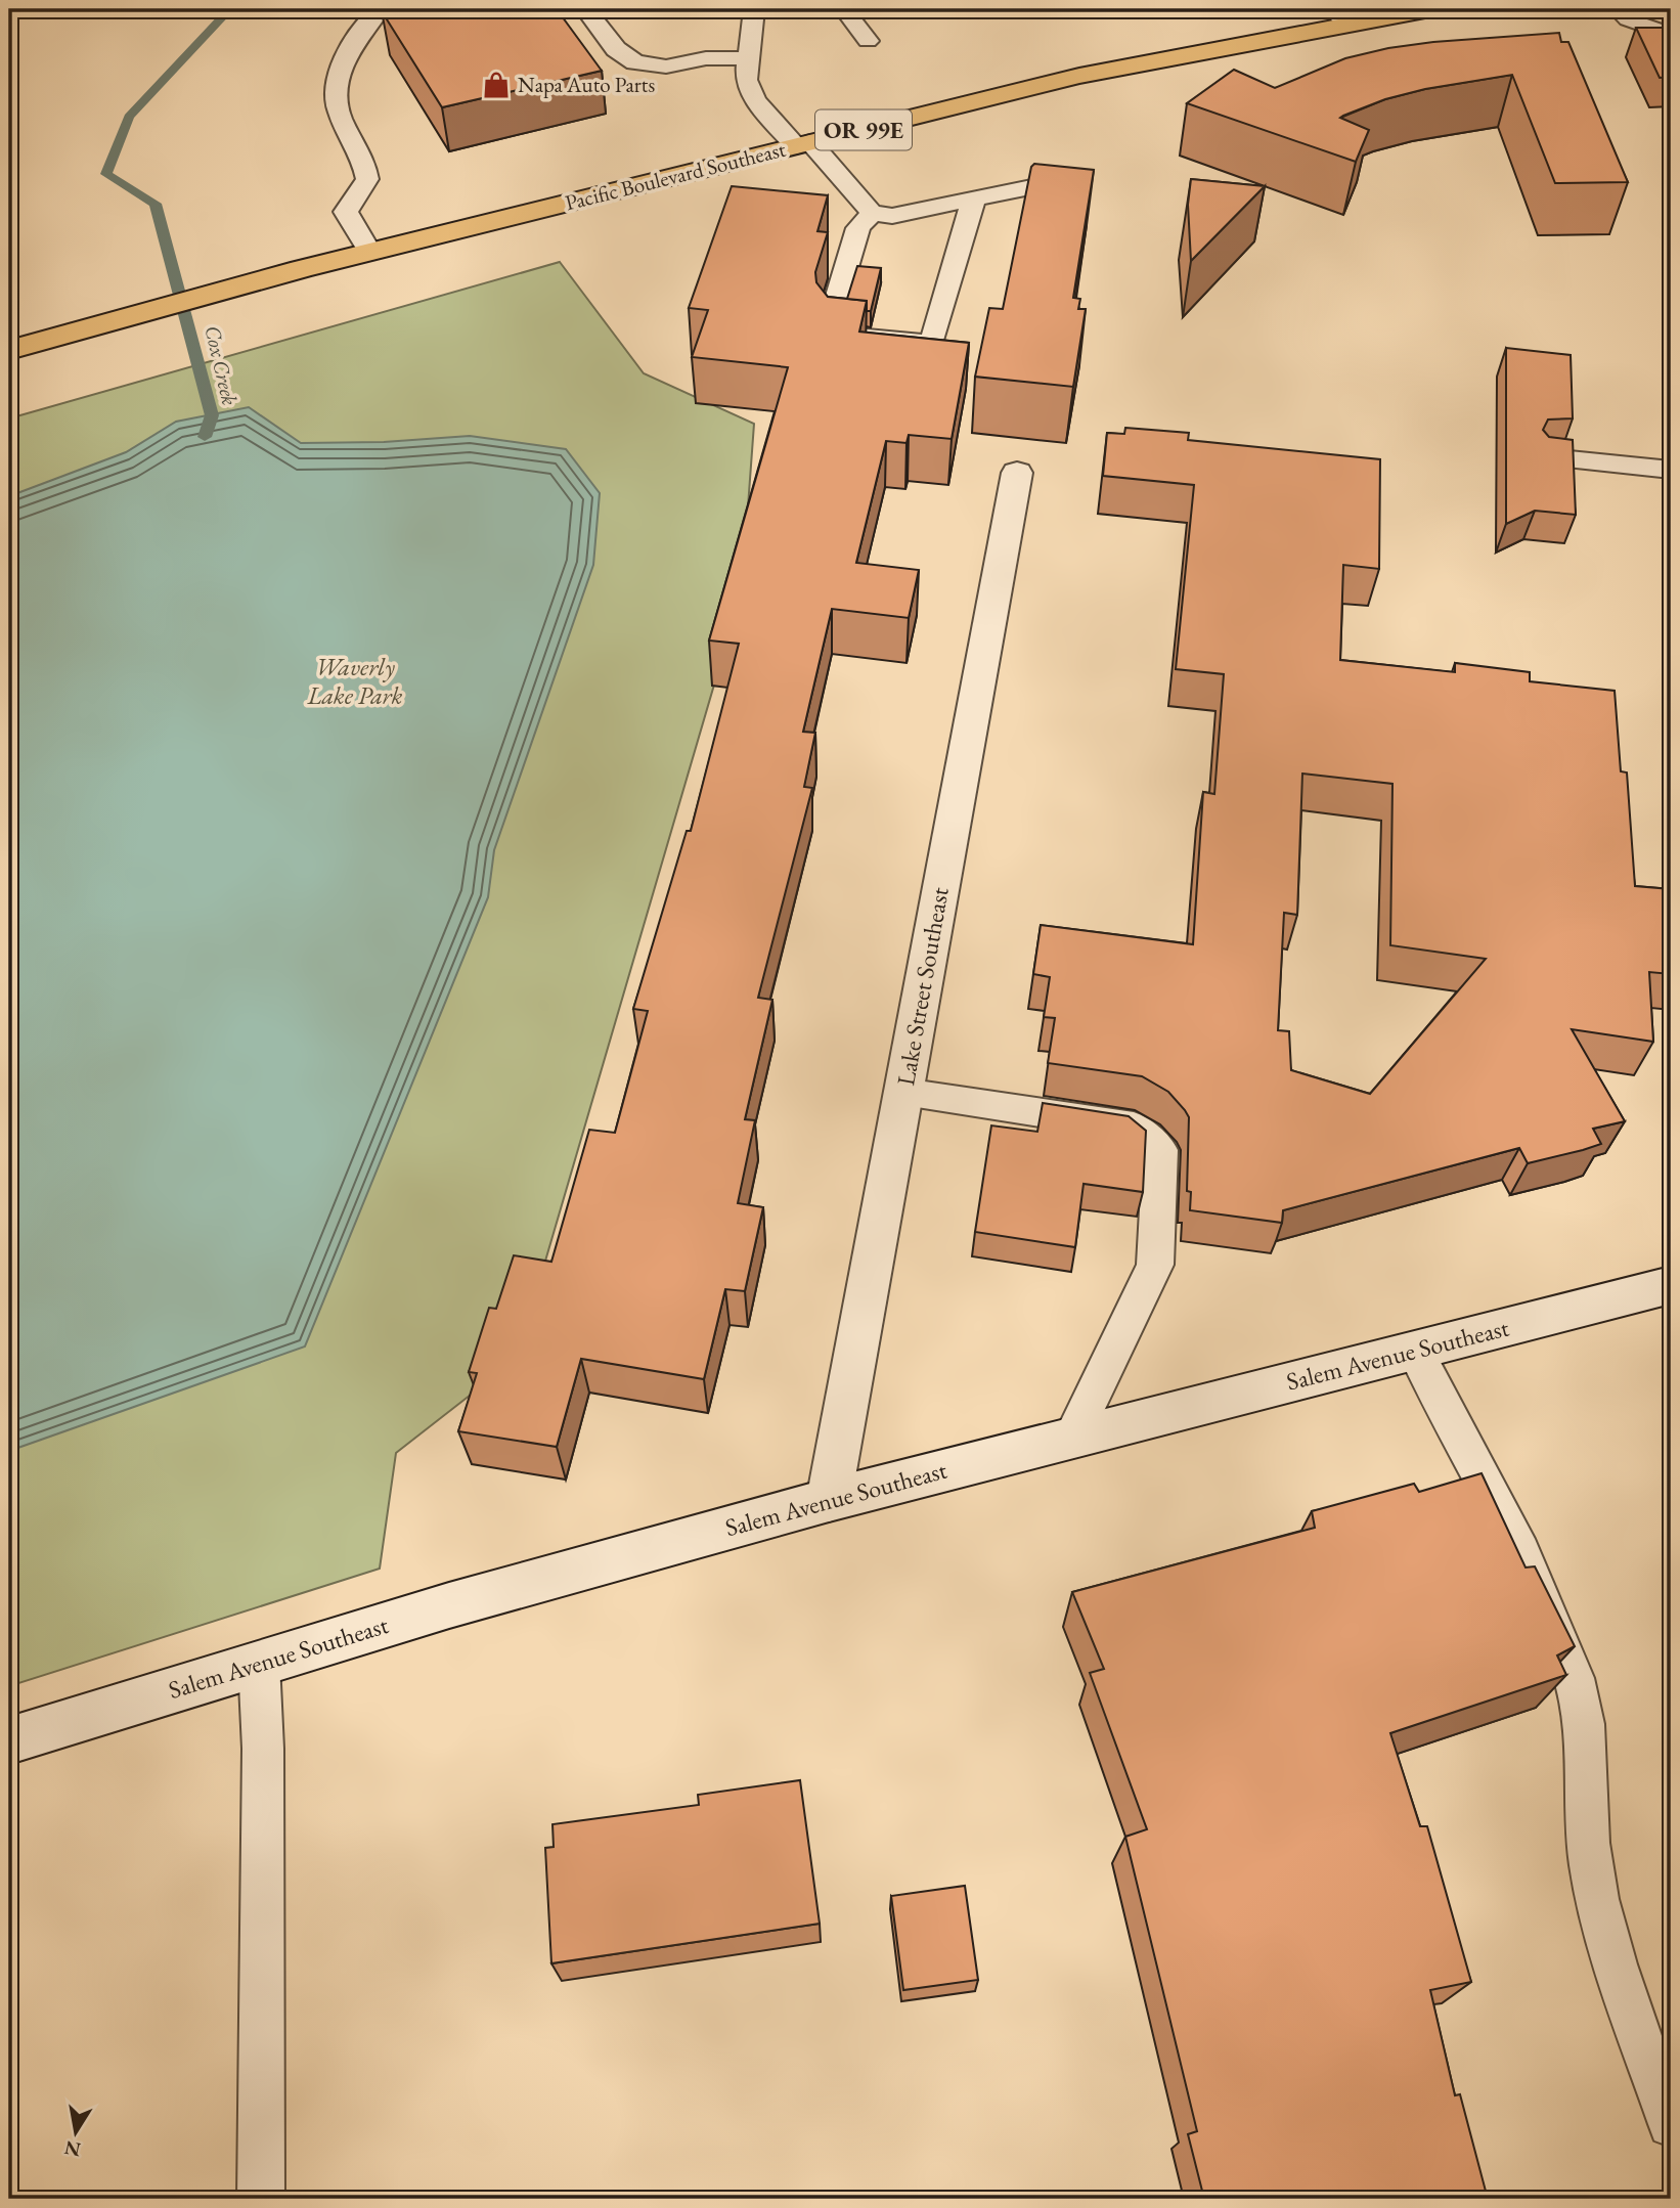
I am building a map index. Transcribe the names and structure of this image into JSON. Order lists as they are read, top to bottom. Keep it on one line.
{"streets":{"highway":["OR 99E","Pacific Boulevard Southeast"],"main road":["Lake Street Southeast","Salem Avenue Southeast"]},"crossings":[["Lake Street Southeast","Salem Avenue Southeast"]],"water":["Cox Creek"],"parks":["Waverly Lake Park"],"places":{"shop":["Napa Auto Parts"]},"north":"bottom"}
